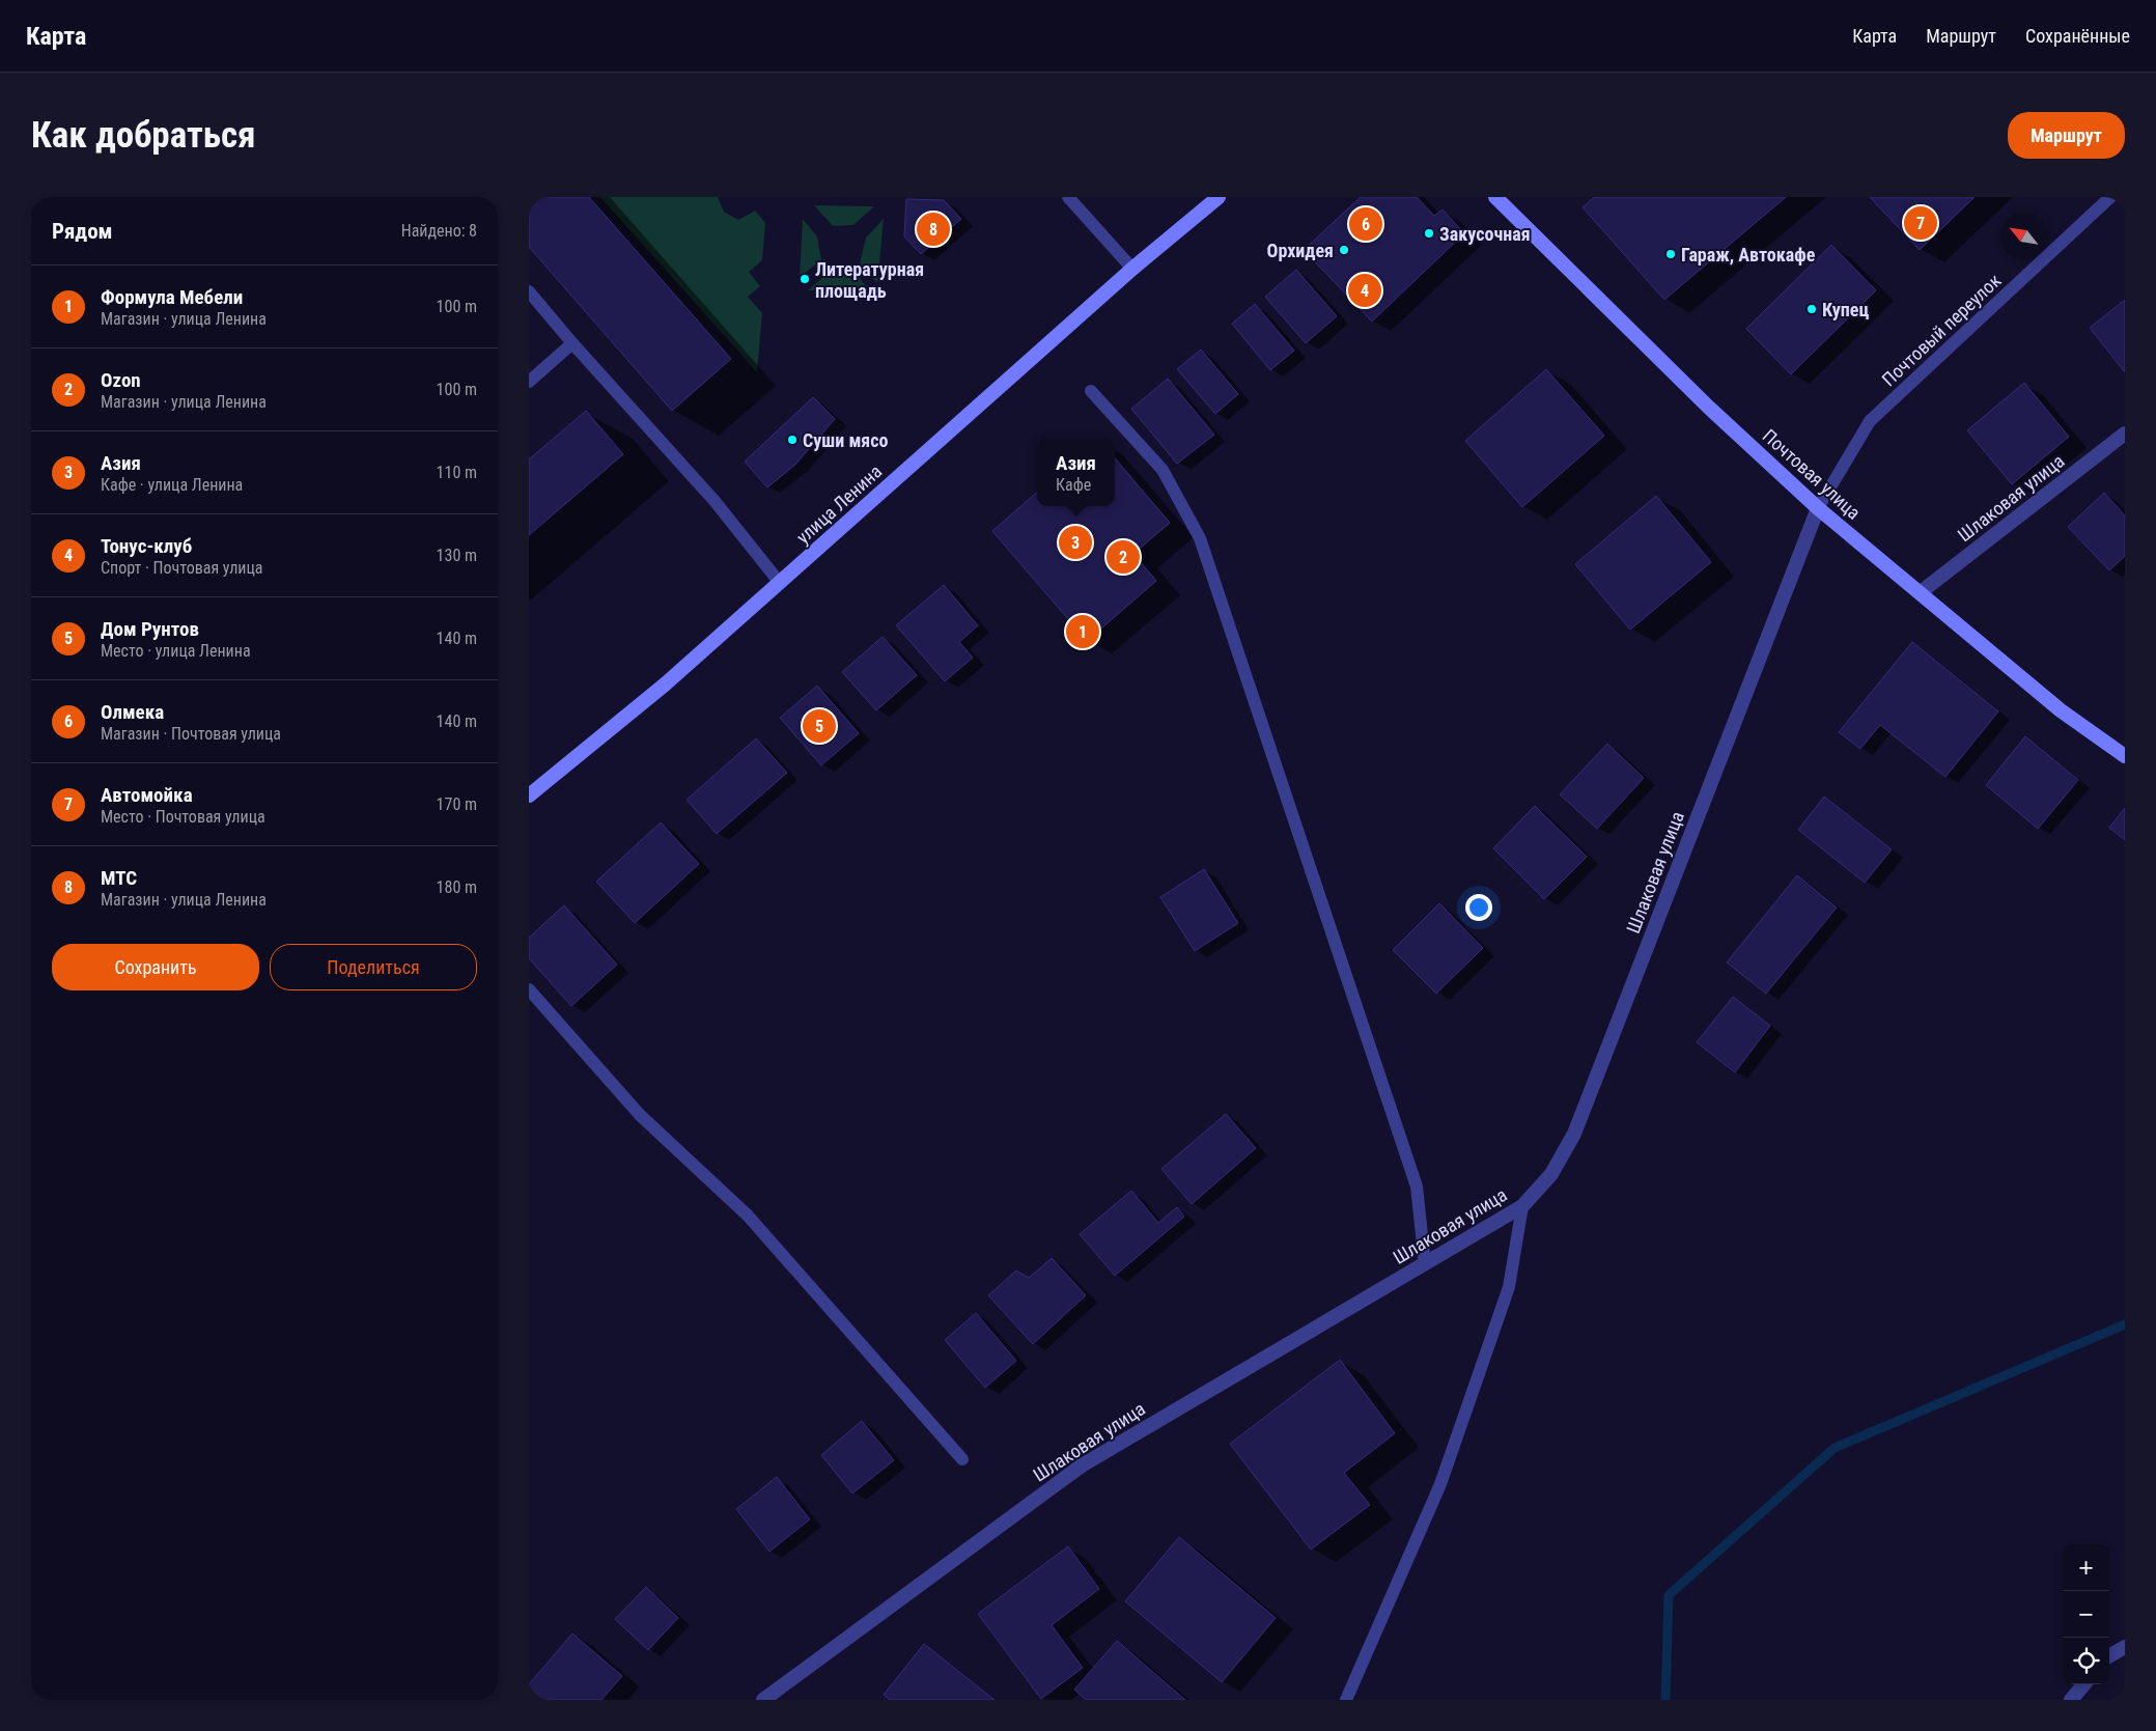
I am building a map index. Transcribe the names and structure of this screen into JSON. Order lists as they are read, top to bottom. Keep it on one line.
{"streets":{"main road":["Почтовая улица","улица Ленина"],"street":["Шлаковая улица"],"lane":["Почтовый переулок"]},"crossings":[["Почтовый переулок","Почтовая улица"],["Почтовый переулок","Шлаковая улица"],["Почтовая улица","Шлаковая улица"]],"places":["Закусочная","Орхидея","Гараж, Автокафе","Литературная площадь","Купец","Суши мясо"],"north":"top left","page":{"header":"Карта","nav":["Карта","Маршрут","Сохранённые"],"buttons":["Маршрут",["Сохранить","Поделиться"]],"title":"Как добраться","heading":["Рядом","Найдено: 8"],"pins":["7","6","8","4","3","2","1","5"],"list":[{"mark":"1","name":"Формула Мебели","note":"Магазин · улица Ленина","value":"100 m"},{"mark":"2","name":"Ozon","note":"Магазин · улица Ленина","value":"100 m"},{"mark":"3","name":"Азия","note":"Кафе · улица Ленина","value":"110 m"},{"mark":"4","name":"Тонус-клуб","note":"Спорт · Почтовая улица","value":"130 m"},{"mark":"5","name":"Дом Рунтов","note":"Место · улица Ленина","value":"140 m"},{"mark":"6","name":"Олмека","note":"Магазин · Почтовая улица","value":"140 m"},{"mark":"7","name":"Автомойка","note":"Место · Почтовая улица","value":"170 m"},{"mark":"8","name":"МТС","note":"Магазин · улица Ленина","value":"180 m"}],"popup":["Азия","Кафе"],"map_buttons":["+","−"]}}
